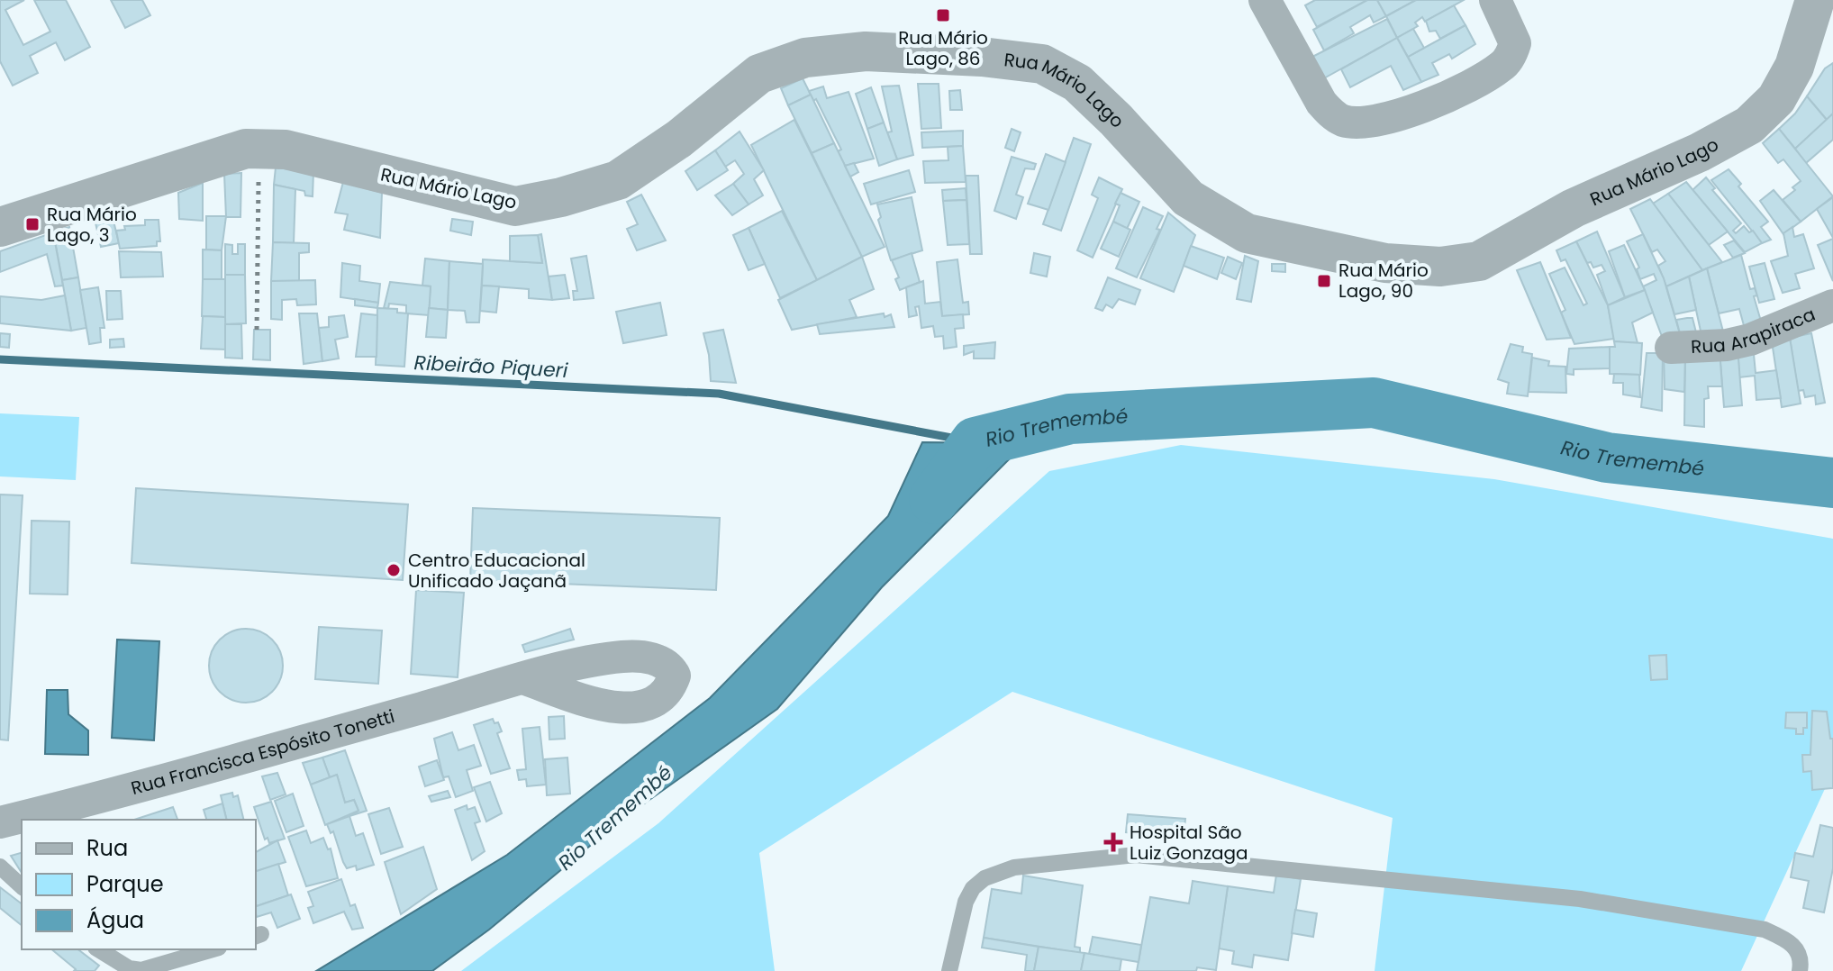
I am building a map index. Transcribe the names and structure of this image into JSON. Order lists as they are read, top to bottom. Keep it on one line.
{"streets":{"street":["Rua Mário Lago","Rua Arapiraca","Rua Francisca Espósito Tonetti"]},"water":["Ribeirão Piqueri","Rio Tremembé"],"places":{"transit":["Rua Mário Lago, 86","Rua Mário Lago, 3","Rua Mário Lago, 90"],"other":["Centro Educacional Unificado Jaçanã"],"health":["Hospital São Luiz Gonzaga"]},"legend":["Rua","Parque","Água"]}
